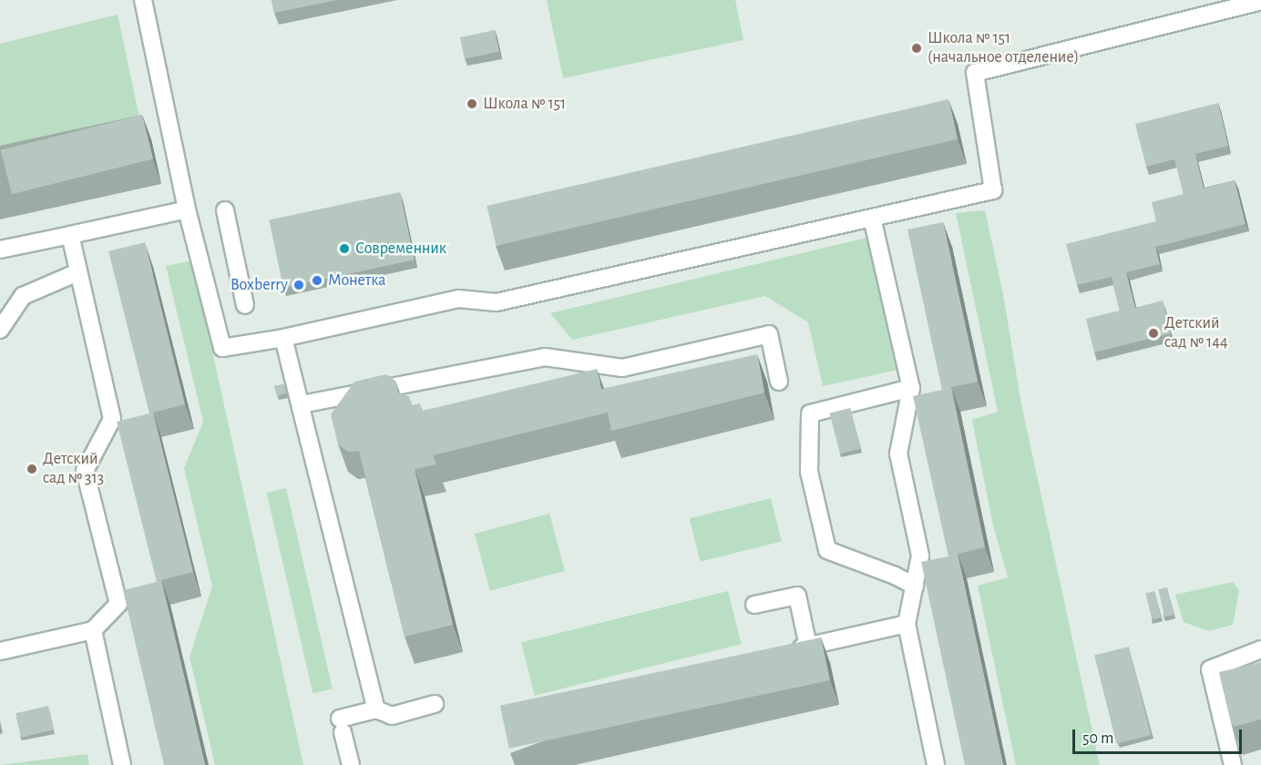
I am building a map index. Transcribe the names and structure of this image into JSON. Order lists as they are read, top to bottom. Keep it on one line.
{"places":["Школа № 151 (начальное отделение)","Школа № 151","Современник","Монетка","Boxberry","Детский сад № 144","Детский сад № 313"],"scale_bar":"50 m"}
